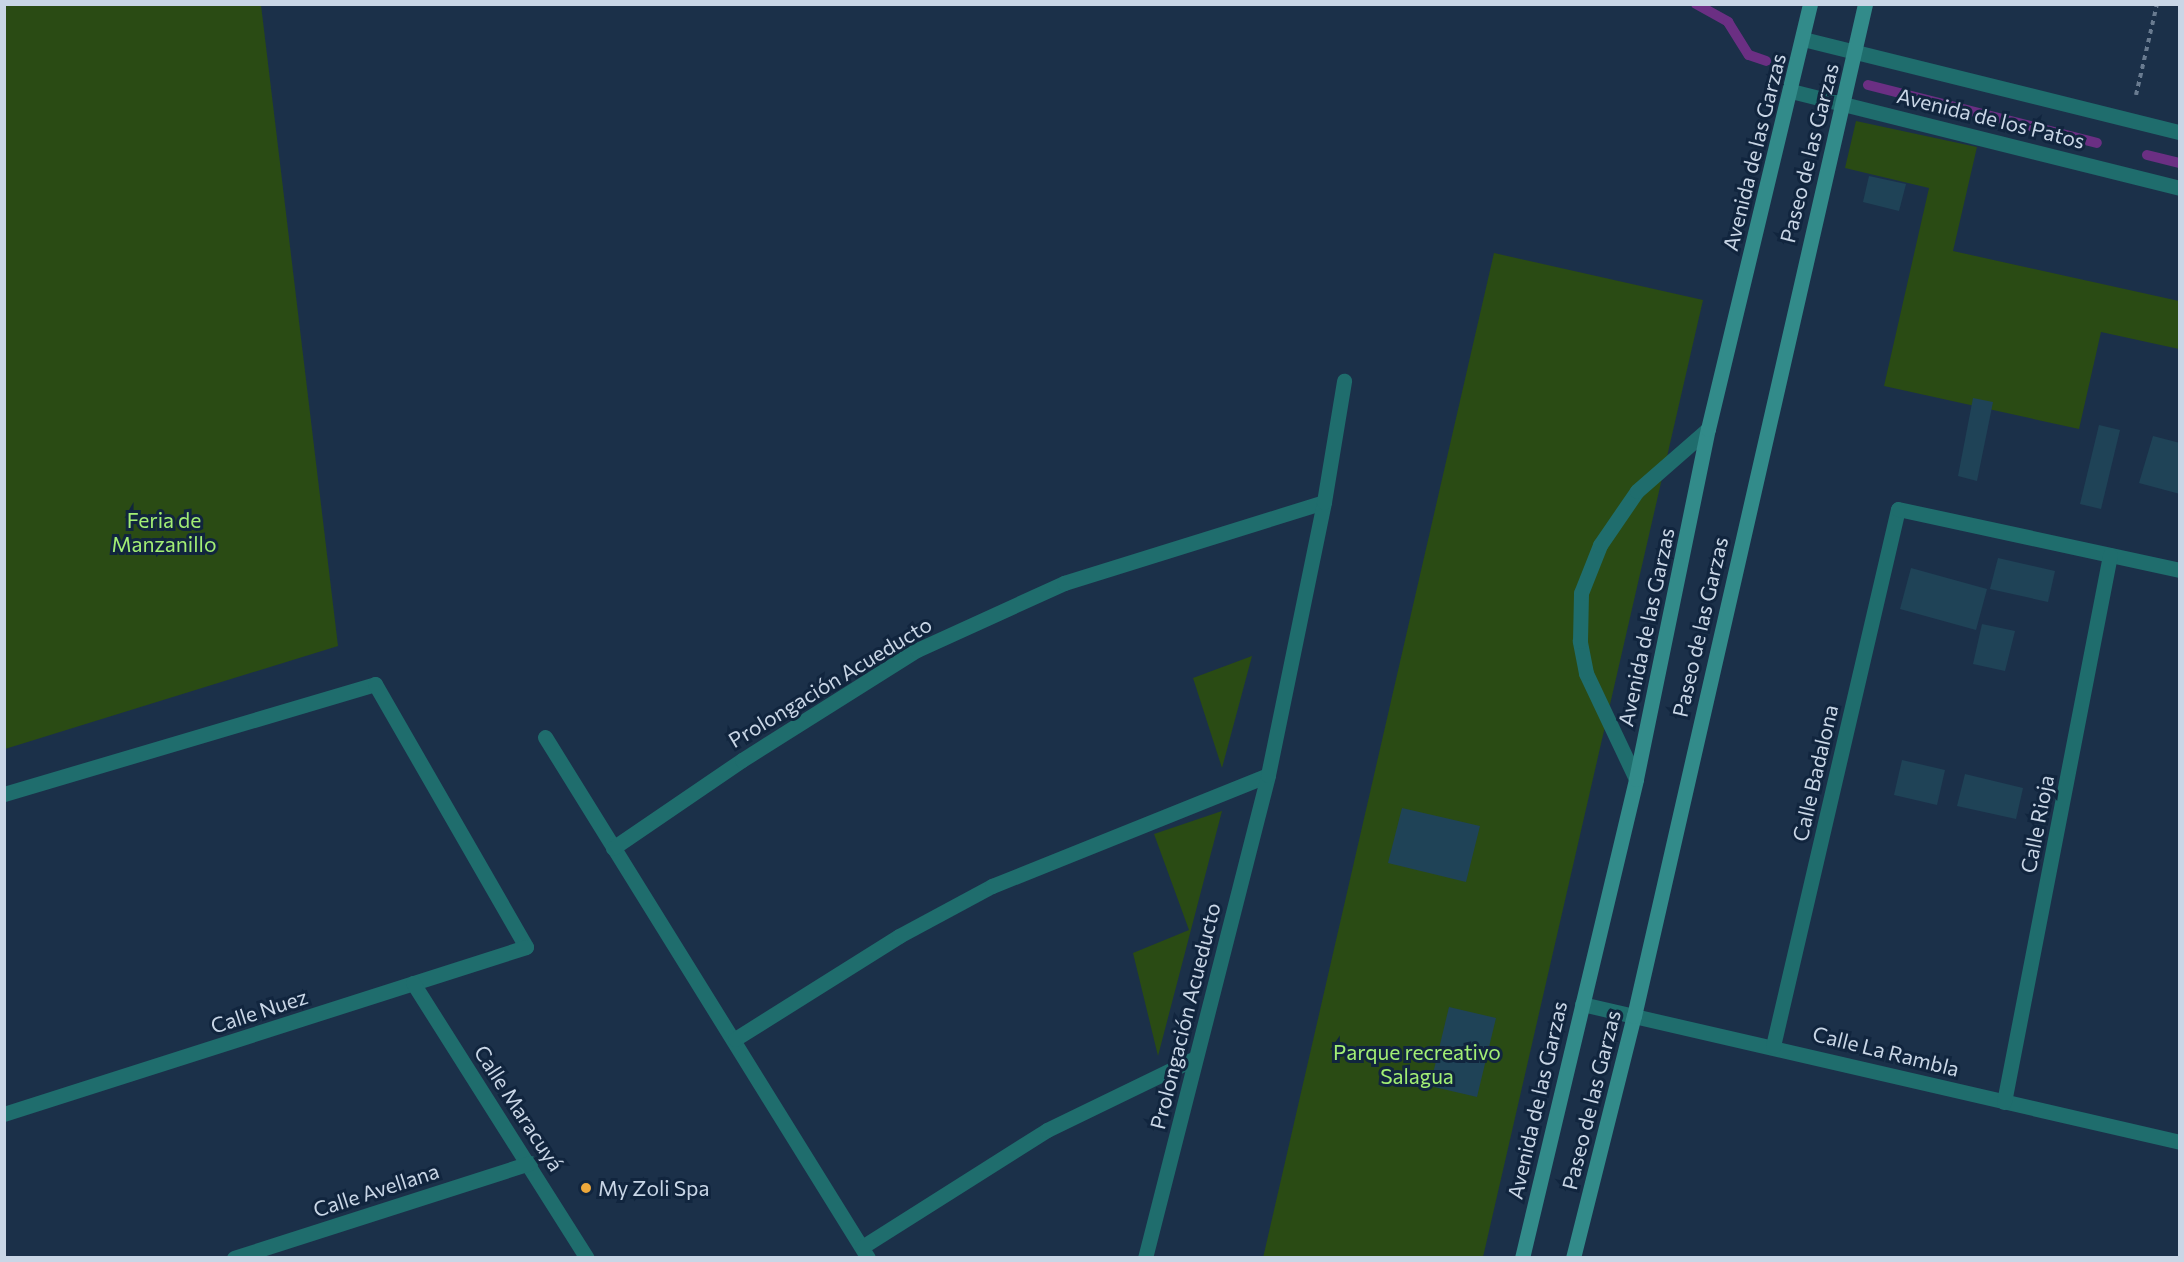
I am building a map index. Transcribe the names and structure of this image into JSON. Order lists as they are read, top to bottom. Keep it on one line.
{"streets":{"main road":["Avenida de las Garzas","Paseo de las Garzas"],"street":["Avenida de los Patos","Prolongación Acueducto","Calle Badalona","Calle Rioja","Calle Nuez","Calle La Rambla","Calle Maracuyá","Calle Avellana"]},"crossings":[["Avenida de los Patos","Avenida de las Garzas"],["Avenida de los Patos","Paseo de las Garzas"],["Avenida de las Garzas","Calle La Rambla"],["Paseo de las Garzas","Calle La Rambla"],["Calle Badalona","Calle Rioja"],["Calle Badalona","Calle La Rambla"],["Calle Rioja","Calle La Rambla"],["Calle Nuez","Calle Maracuyá"],["Calle Maracuyá","Calle Avellana"]],"parks":["Feria de Manzanillo","Parque recreativo Salagua"],"places":["My Zoli Spa"]}
